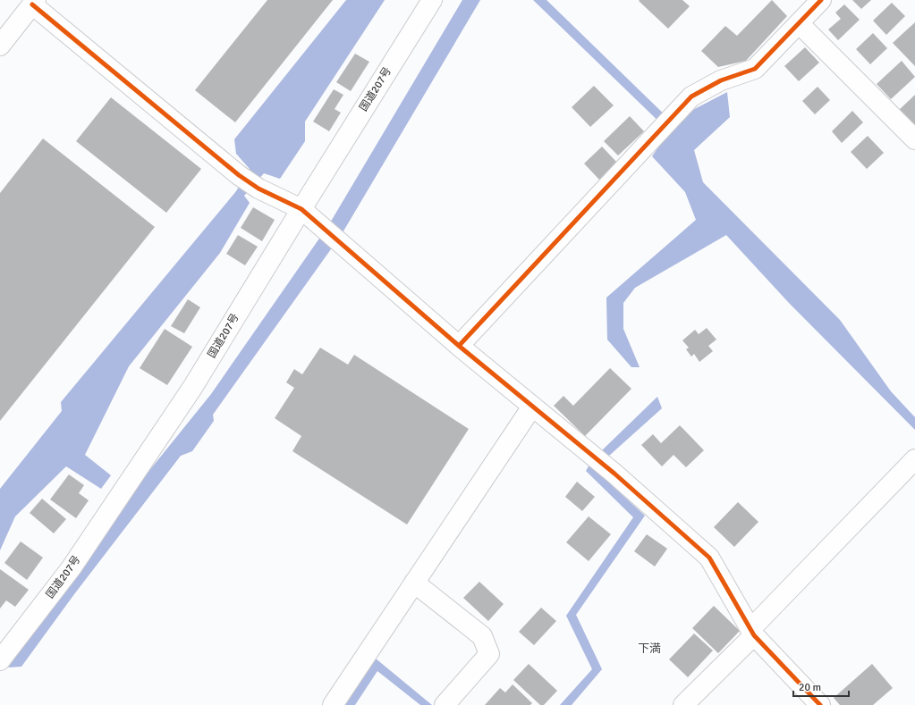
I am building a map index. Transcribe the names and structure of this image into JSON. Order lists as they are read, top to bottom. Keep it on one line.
{"streets":{"main road":["国道207号"]},"districts":["下満"],"scale_bar":"20 m"}
